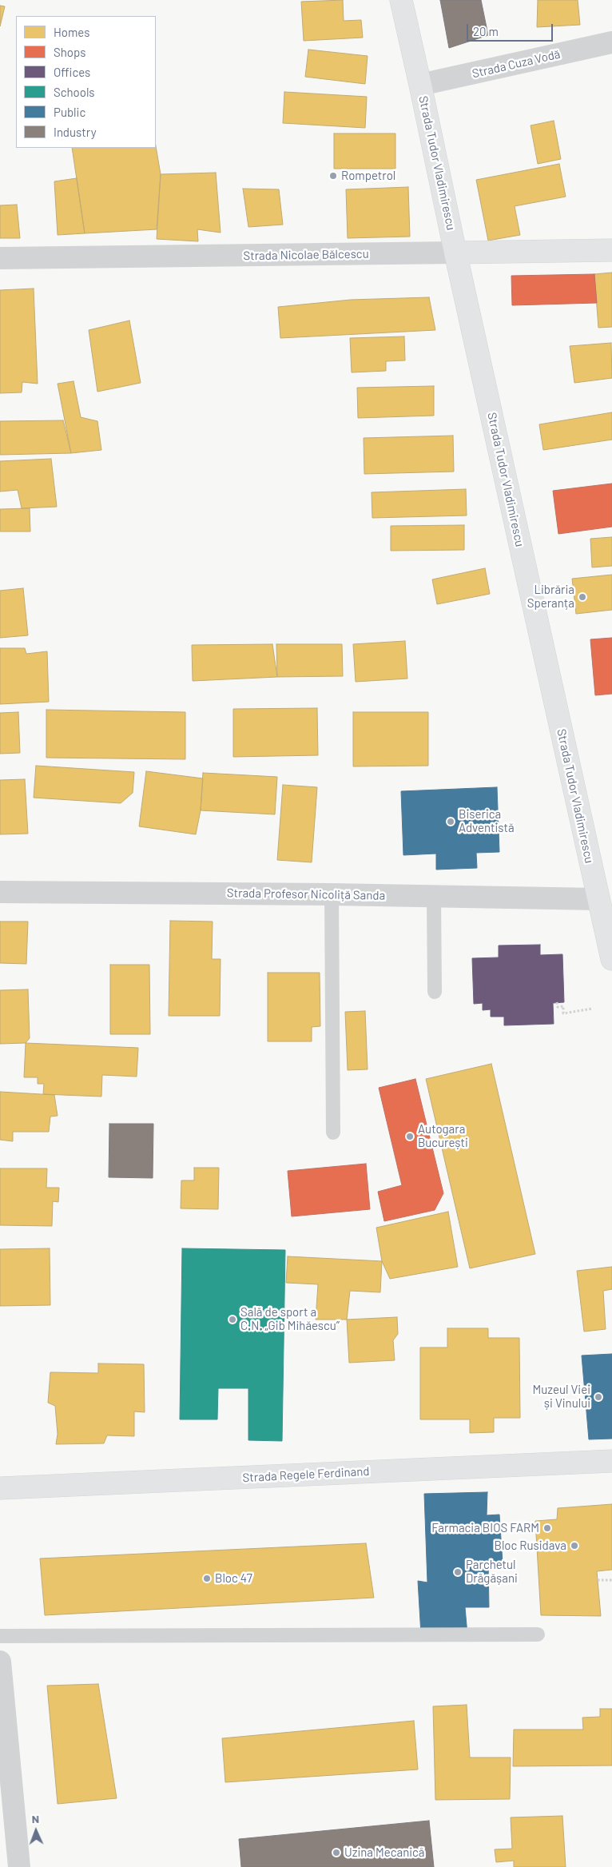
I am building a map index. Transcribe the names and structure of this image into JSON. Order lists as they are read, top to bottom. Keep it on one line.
{"streets":{"main road":["Strada Tudor Vladimirescu","Strada Nicolae Bălcescu","Strada Regele Ferdinand"],"street":["Strada Cuza Vodă","Strada Profesor Nicoliță Sanda"]},"crossings":[["Strada Cuza Vodă","Strada Tudor Vladimirescu"],["Strada Tudor Vladimirescu","Strada Nicolae Bălcescu"],["Strada Tudor Vladimirescu","Strada Profesor Nicoliță Sanda"]],"places":["Rompetrol","Librăria Speranța","Biserica Adventistă","Autogara București","Sală de sport a C.N. „Gib Mihăescu”","Muzeul Viei și Vinului","Farmacia BIOS FARM","Bloc Rusidava","Parchetul Drăgășani","Bloc 47","Uzina Mecanică"],"legend":["Homes","Shops","Offices","Schools","Public","Industry"],"scale_bar":"20 m","north":"top"}
